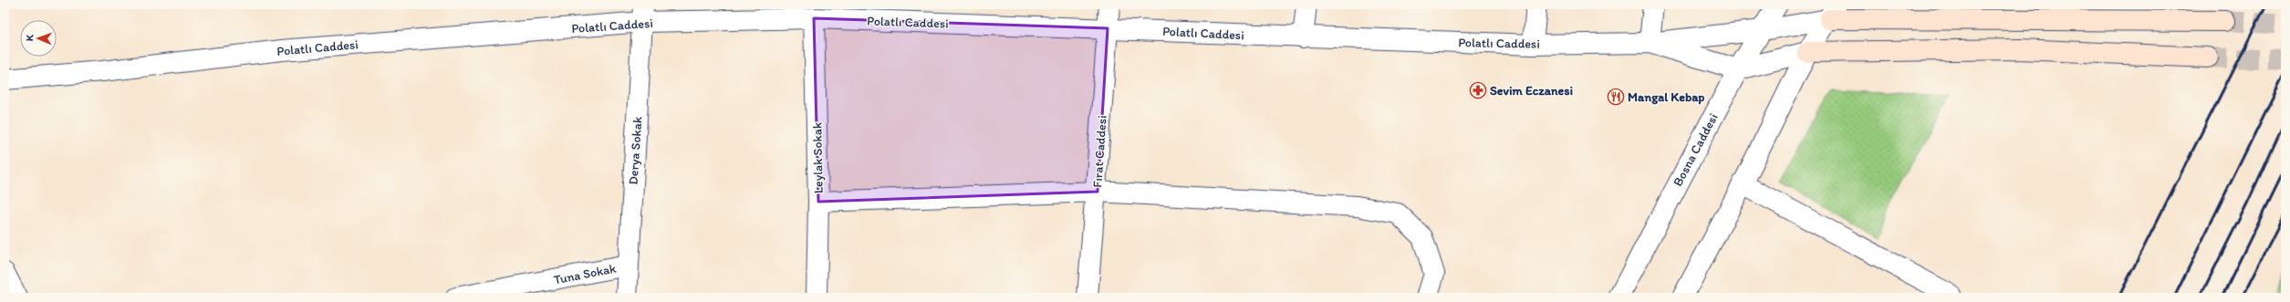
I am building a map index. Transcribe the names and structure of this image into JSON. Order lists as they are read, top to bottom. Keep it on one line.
{"streets":{"street":["Polatlı Caddesi","Bosna Caddesi","Derya Sokak","Fırat Caddesi","Leylak Sokak","Tuna Sokak"]},"crossings":[["Polatlı Caddesi","Bosna Caddesi"],["Polatlı Caddesi","Derya Sokak"],["Polatlı Caddesi","Fırat Caddesi"],["Polatlı Caddesi","Leylak Sokak"],["Derya Sokak","Tuna Sokak"]],"places":{"pharmacy":["Sevim Eczanesi"],"restaurant":["Mangal Kebap"]},"north":"left"}
